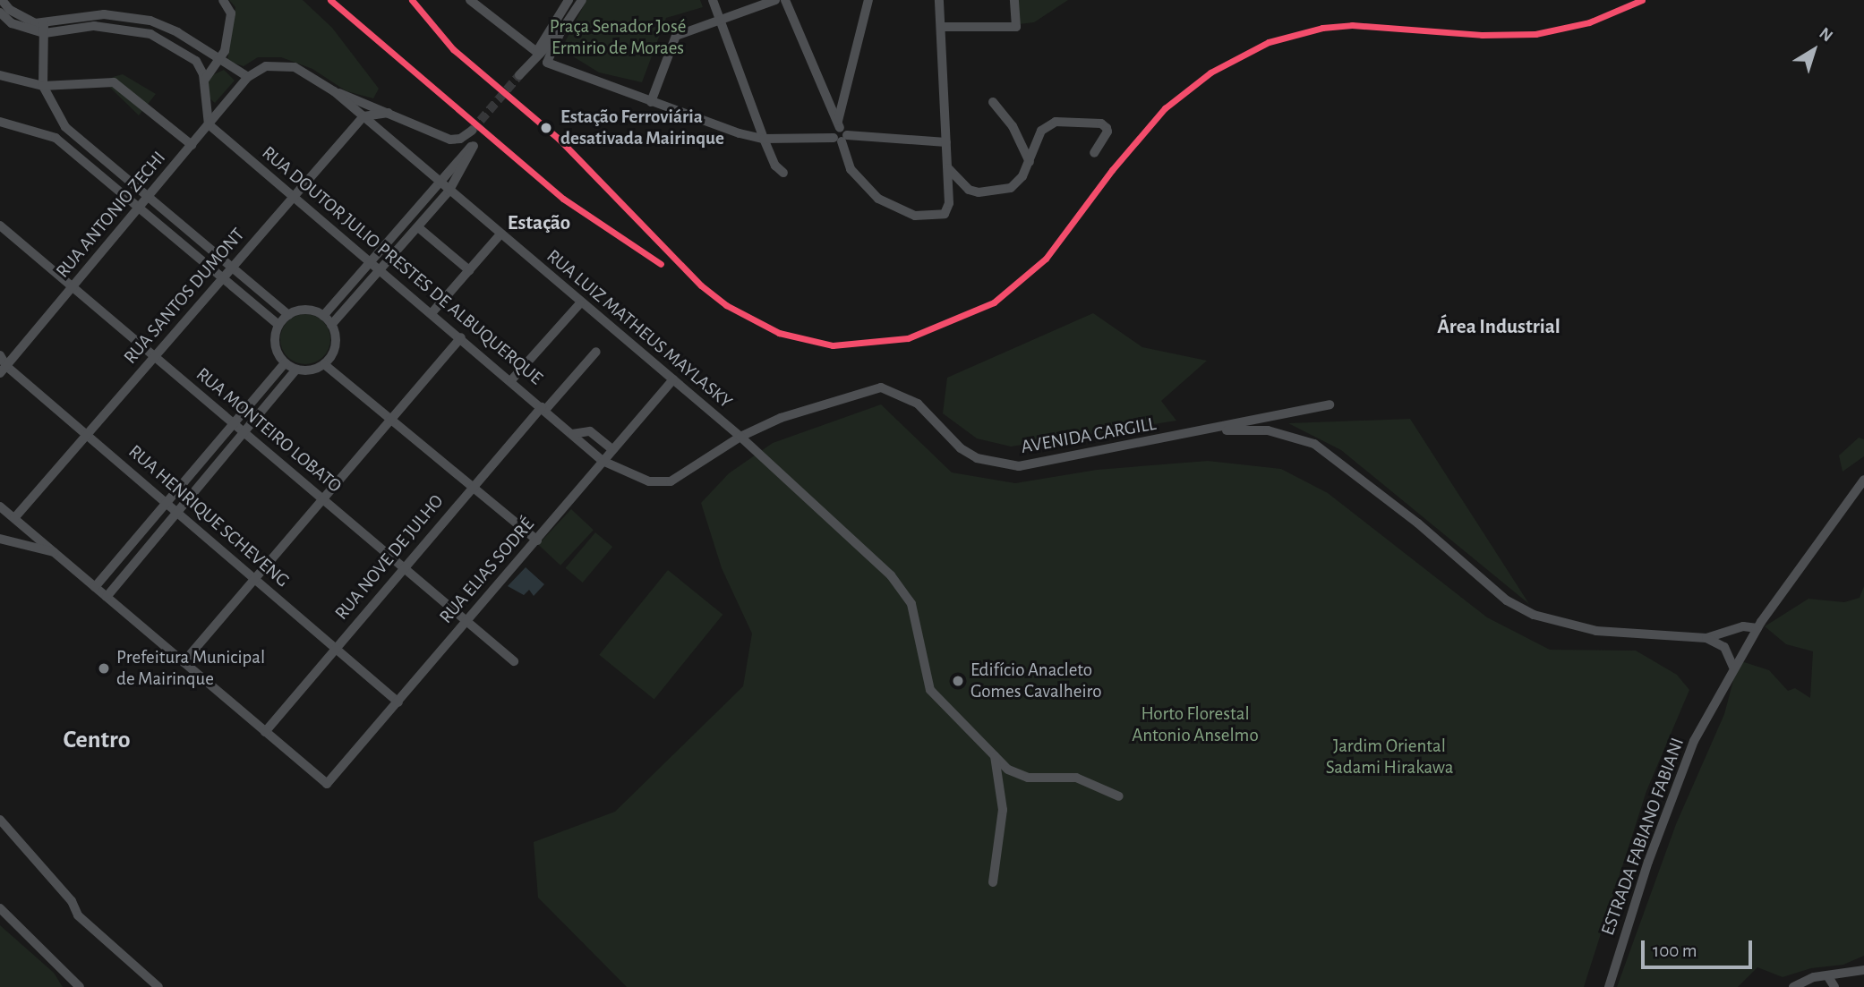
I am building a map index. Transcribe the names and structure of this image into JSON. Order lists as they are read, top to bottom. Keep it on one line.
{"streets":{"street":["RUA ANTONIO ZECHI","RUA DOUTOR JULIO PRESTES DE ALBUQUERQUE","RUA SANTOS DUMONT","RUA LUIZ MATHEUS MAYLASKY","RUA MONTEIRO LOBATO","AVENIDA CARGILL","RUA HENRIQUE SCHEVENG","RUA NOVE DE JULHO","RUA ELIAS SODRÉ","ESTRADA FABIANO FABIANI"]},"crossings":[["RUA ANTONIO ZECHI","RUA DOUTOR JULIO PRESTES DE ALBUQUERQUE"],["RUA ANTONIO ZECHI","RUA LUIZ MATHEUS MAYLASKY"],["RUA ANTONIO ZECHI","RUA MONTEIRO LOBATO"],["RUA ANTONIO ZECHI","RUA HENRIQUE SCHEVENG"],["RUA DOUTOR JULIO PRESTES DE ALBUQUERQUE","RUA SANTOS DUMONT"],["RUA DOUTOR JULIO PRESTES DE ALBUQUERQUE","AVENIDA CARGILL"],["RUA DOUTOR JULIO PRESTES DE ALBUQUERQUE","RUA NOVE DE JULHO"],["RUA DOUTOR JULIO PRESTES DE ALBUQUERQUE","RUA ELIAS SODRÉ"],["RUA SANTOS DUMONT","RUA LUIZ MATHEUS MAYLASKY"],["RUA SANTOS DUMONT","RUA MONTEIRO LOBATO"],["RUA SANTOS DUMONT","RUA HENRIQUE SCHEVENG"],["RUA LUIZ MATHEUS MAYLASKY","AVENIDA CARGILL"],["RUA LUIZ MATHEUS MAYLASKY","RUA ELIAS SODRÉ"],["RUA MONTEIRO LOBATO","RUA NOVE DE JULHO"],["RUA MONTEIRO LOBATO","RUA ELIAS SODRÉ"],["AVENIDA CARGILL","RUA ELIAS SODRÉ"],["RUA HENRIQUE SCHEVENG","RUA NOVE DE JULHO"],["RUA HENRIQUE SCHEVENG","RUA ELIAS SODRÉ"],["RUA NOVE DE JULHO","RUA ELIAS SODRÉ"]],"districts":["Estação","Área Industrial","Centro"],"parks":["Praça Senador José Ermirio de Moraes","Horto Florestal Antonio Anselmo","Jardim Oriental Sadami Hirakawa"],"places":["Estação Ferroviária desativada Mairinque","Prefeitura Municipal de Mairinque","Edifício Anacleto Gomes Cavalheiro"],"scale_bar":"100 m","north":"top right"}
